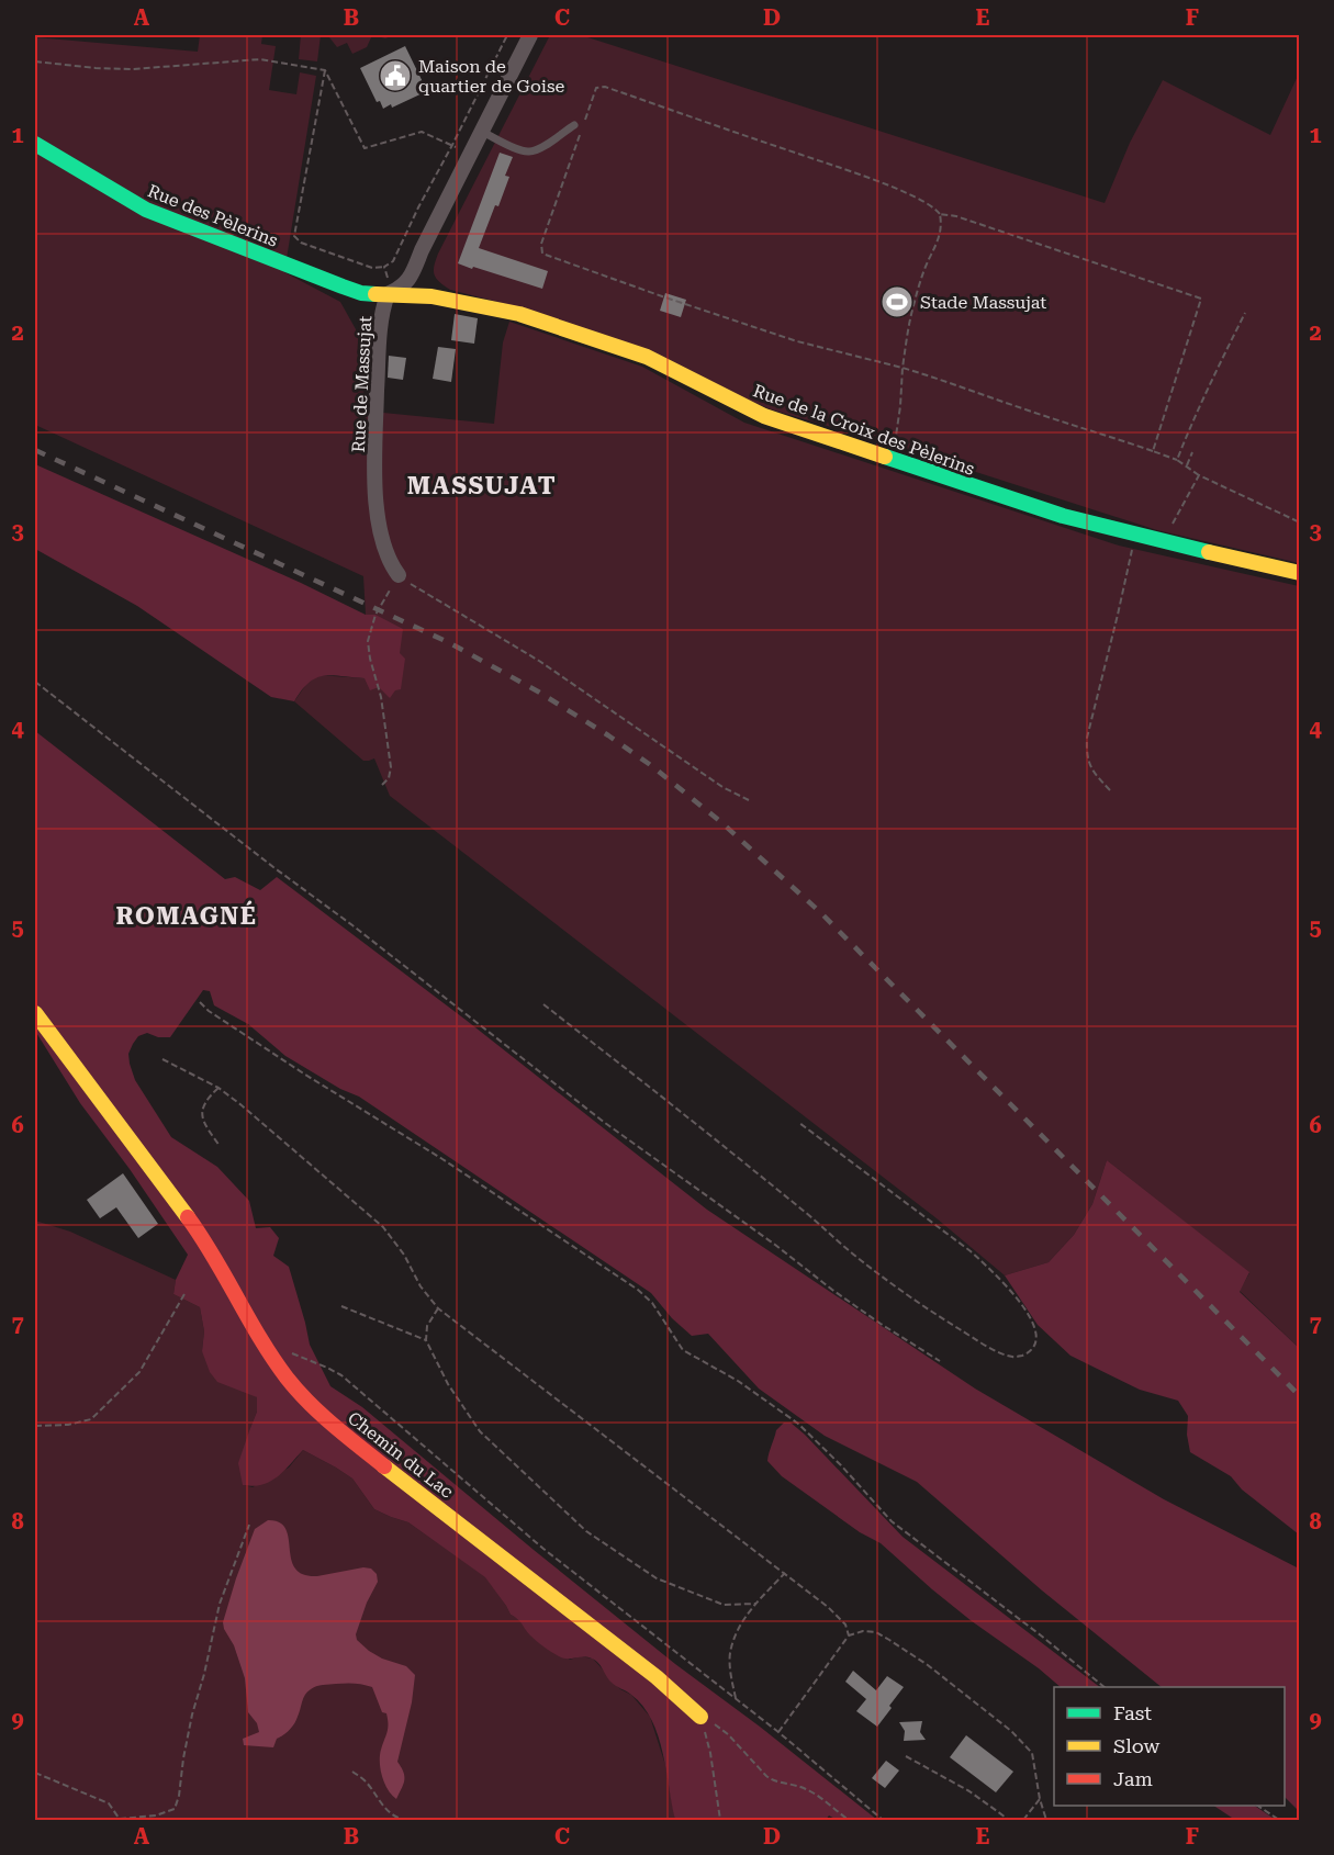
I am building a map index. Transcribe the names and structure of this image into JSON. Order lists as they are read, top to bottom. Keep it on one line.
{"streets":{"street":["Rue des Pèlerins","Rue de Massujat","Rue de la Croix des Pèlerins","Chemin du Lac"]},"crossings":[["Rue des Pèlerins","Rue de Massujat"],["Rue des Pèlerins","Rue de la Croix des Pèlerins"],["Rue de Massujat","Rue de la Croix des Pèlerins"]],"districts":["MASSUJAT","ROMAGNÉ"],"places":{"public building":["Maison de quartier de Goise"],"sports":["Stade Massujat"]},"legend":["Fast","Slow","Jam"],"grid":{"columns":["A","B","C","D","E","F"],"rows":["1","2","3","4","5","6","7","8","9"]}}
